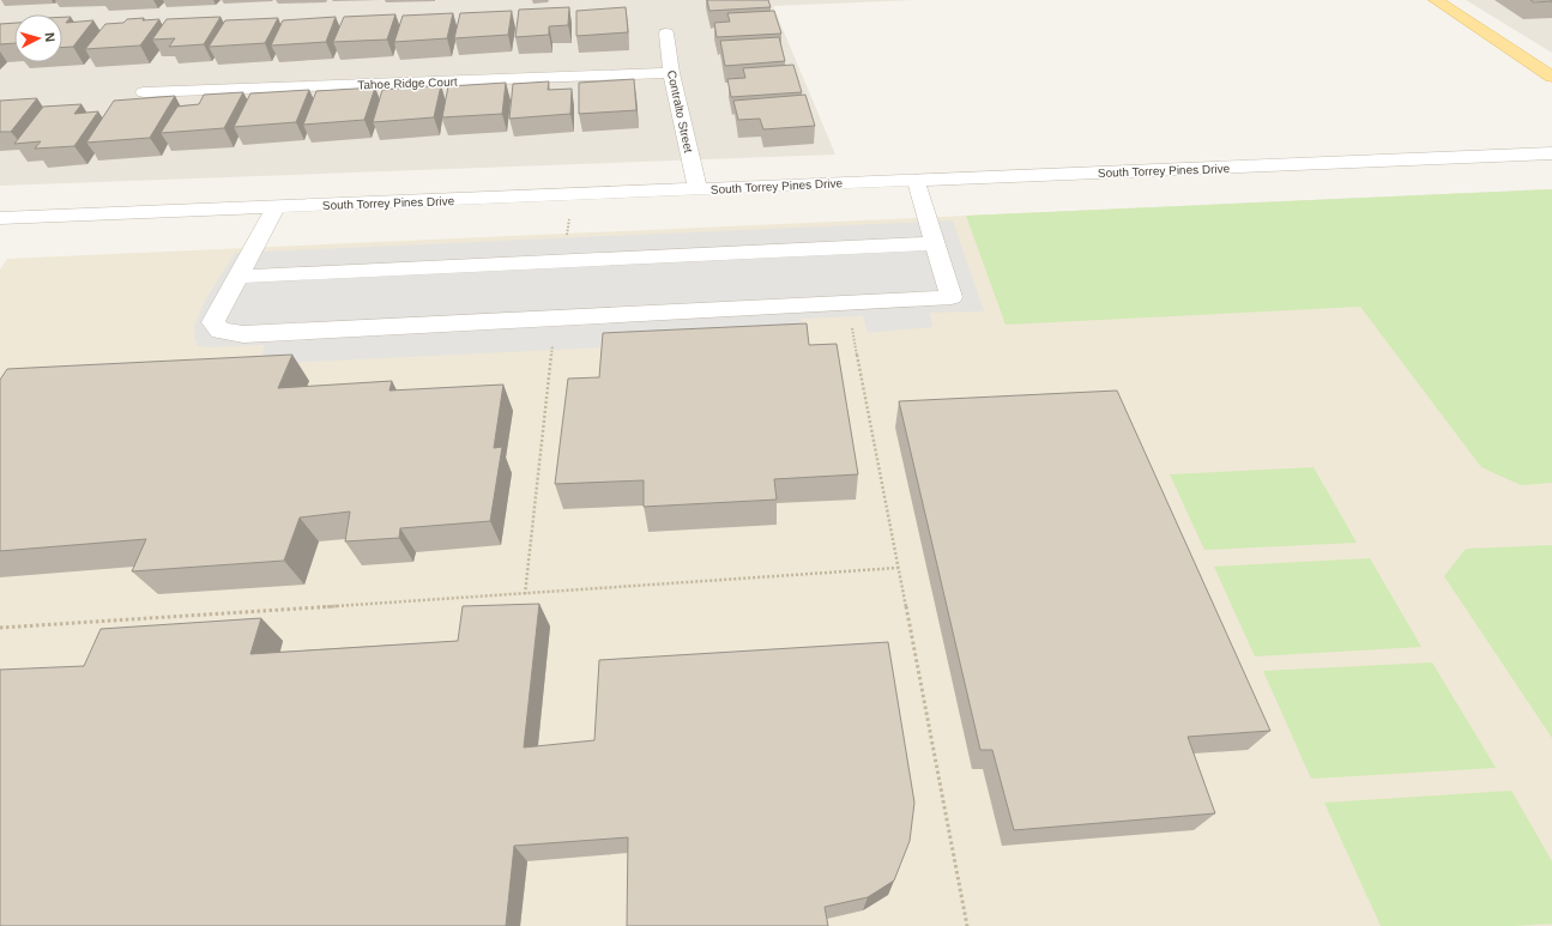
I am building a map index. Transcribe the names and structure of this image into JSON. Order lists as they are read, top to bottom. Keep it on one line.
{"streets":{"street":["Tahoe Ridge Court","Contralto Street","South Torrey Pines Drive"]},"crossings":[["Tahoe Ridge Court","Contralto Street"],["Contralto Street","South Torrey Pines Drive"]],"north":"right"}
